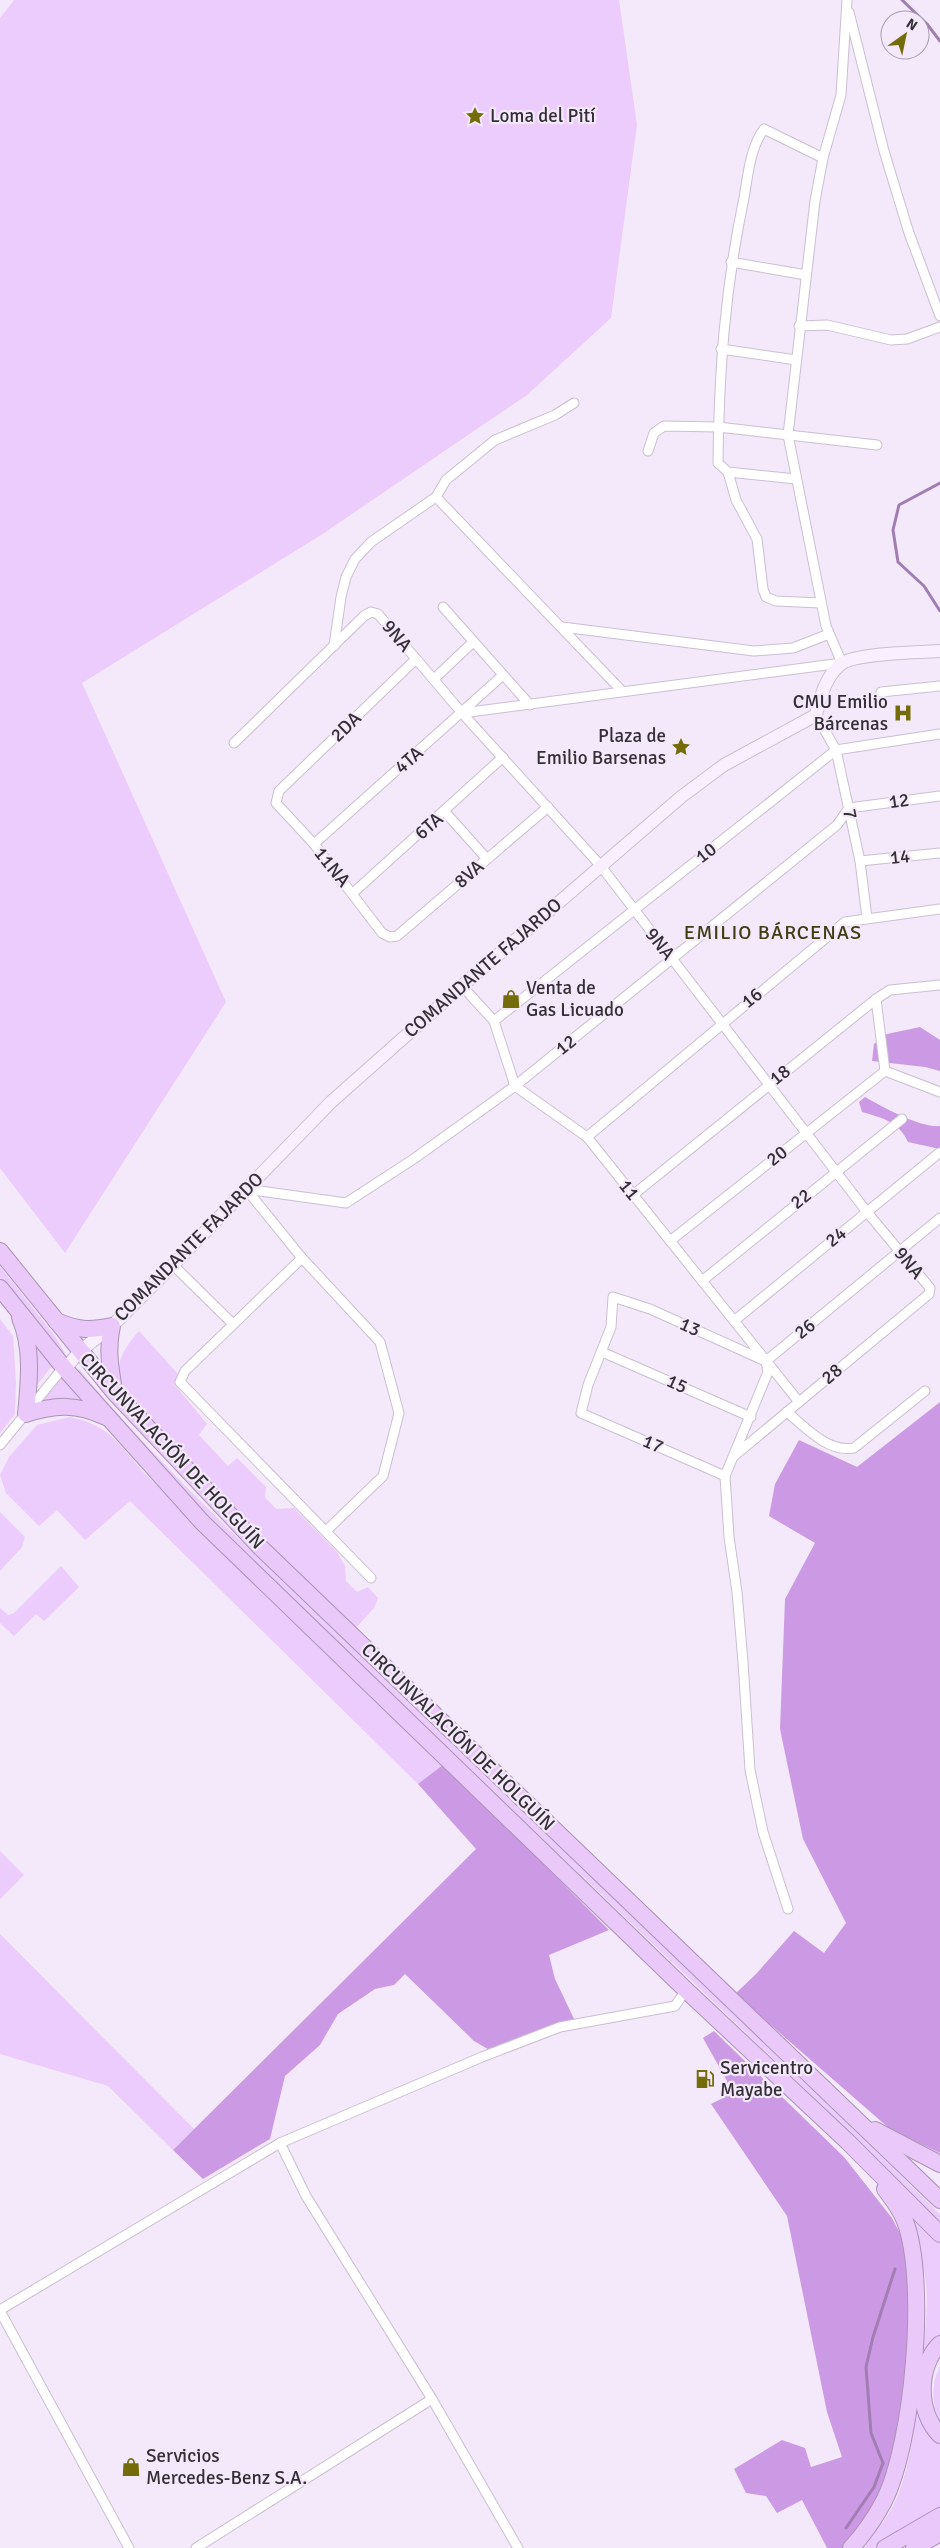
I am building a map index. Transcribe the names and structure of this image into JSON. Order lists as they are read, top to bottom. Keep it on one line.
{"streets":{"highway":["CIRCUNVALACIÓN DE HOLGUÍN"],"street":["9NA","2DA","4TA","12","7","6TA","10","14","11NA","8VA","COMANDANTE FAJARDO","16","18","20","11","22","24","13","26","28","15","17"]},"crossings":[["9NA","2DA"],["9NA","4TA"],["9NA","12"],["9NA","6TA"],["9NA","10"],["9NA","8VA"],["9NA","COMANDANTE FAJARDO"],["9NA","16"],["9NA","18"],["9NA","20"],["9NA","22"],["9NA","24"],["9NA","26"],["9NA","28"],["2DA","11NA"],["4TA","11NA"],["12","7"],["12","COMANDANTE FAJARDO"],["12","11"],["7","10"],["7","14"],["7","COMANDANTE FAJARDO"],["7","16"],["6TA","11NA"],["11NA","8VA"],["COMANDANTE FAJARDO","CIRCUNVALACIÓN DE HOLGUÍN"],["16","11"],["18","11"],["20","11"],["11","22"],["11","24"],["11","13"],["11","26"],["11","28"],["13","26"],["13","15"],["13","17"],["15","17"]],"districts":["EMILIO BÁRCENAS"],"places":{"place":["Loma del Pití","Plaza de Emilio Barsenas"],"hospital":["CMU Emilio Bárcenas"],"shop":["Venta de Gas Licuado","Servicios Mercedes-Benz S.A."],"fuel station":["Servicentro Mayabe"]},"north":"top right"}
